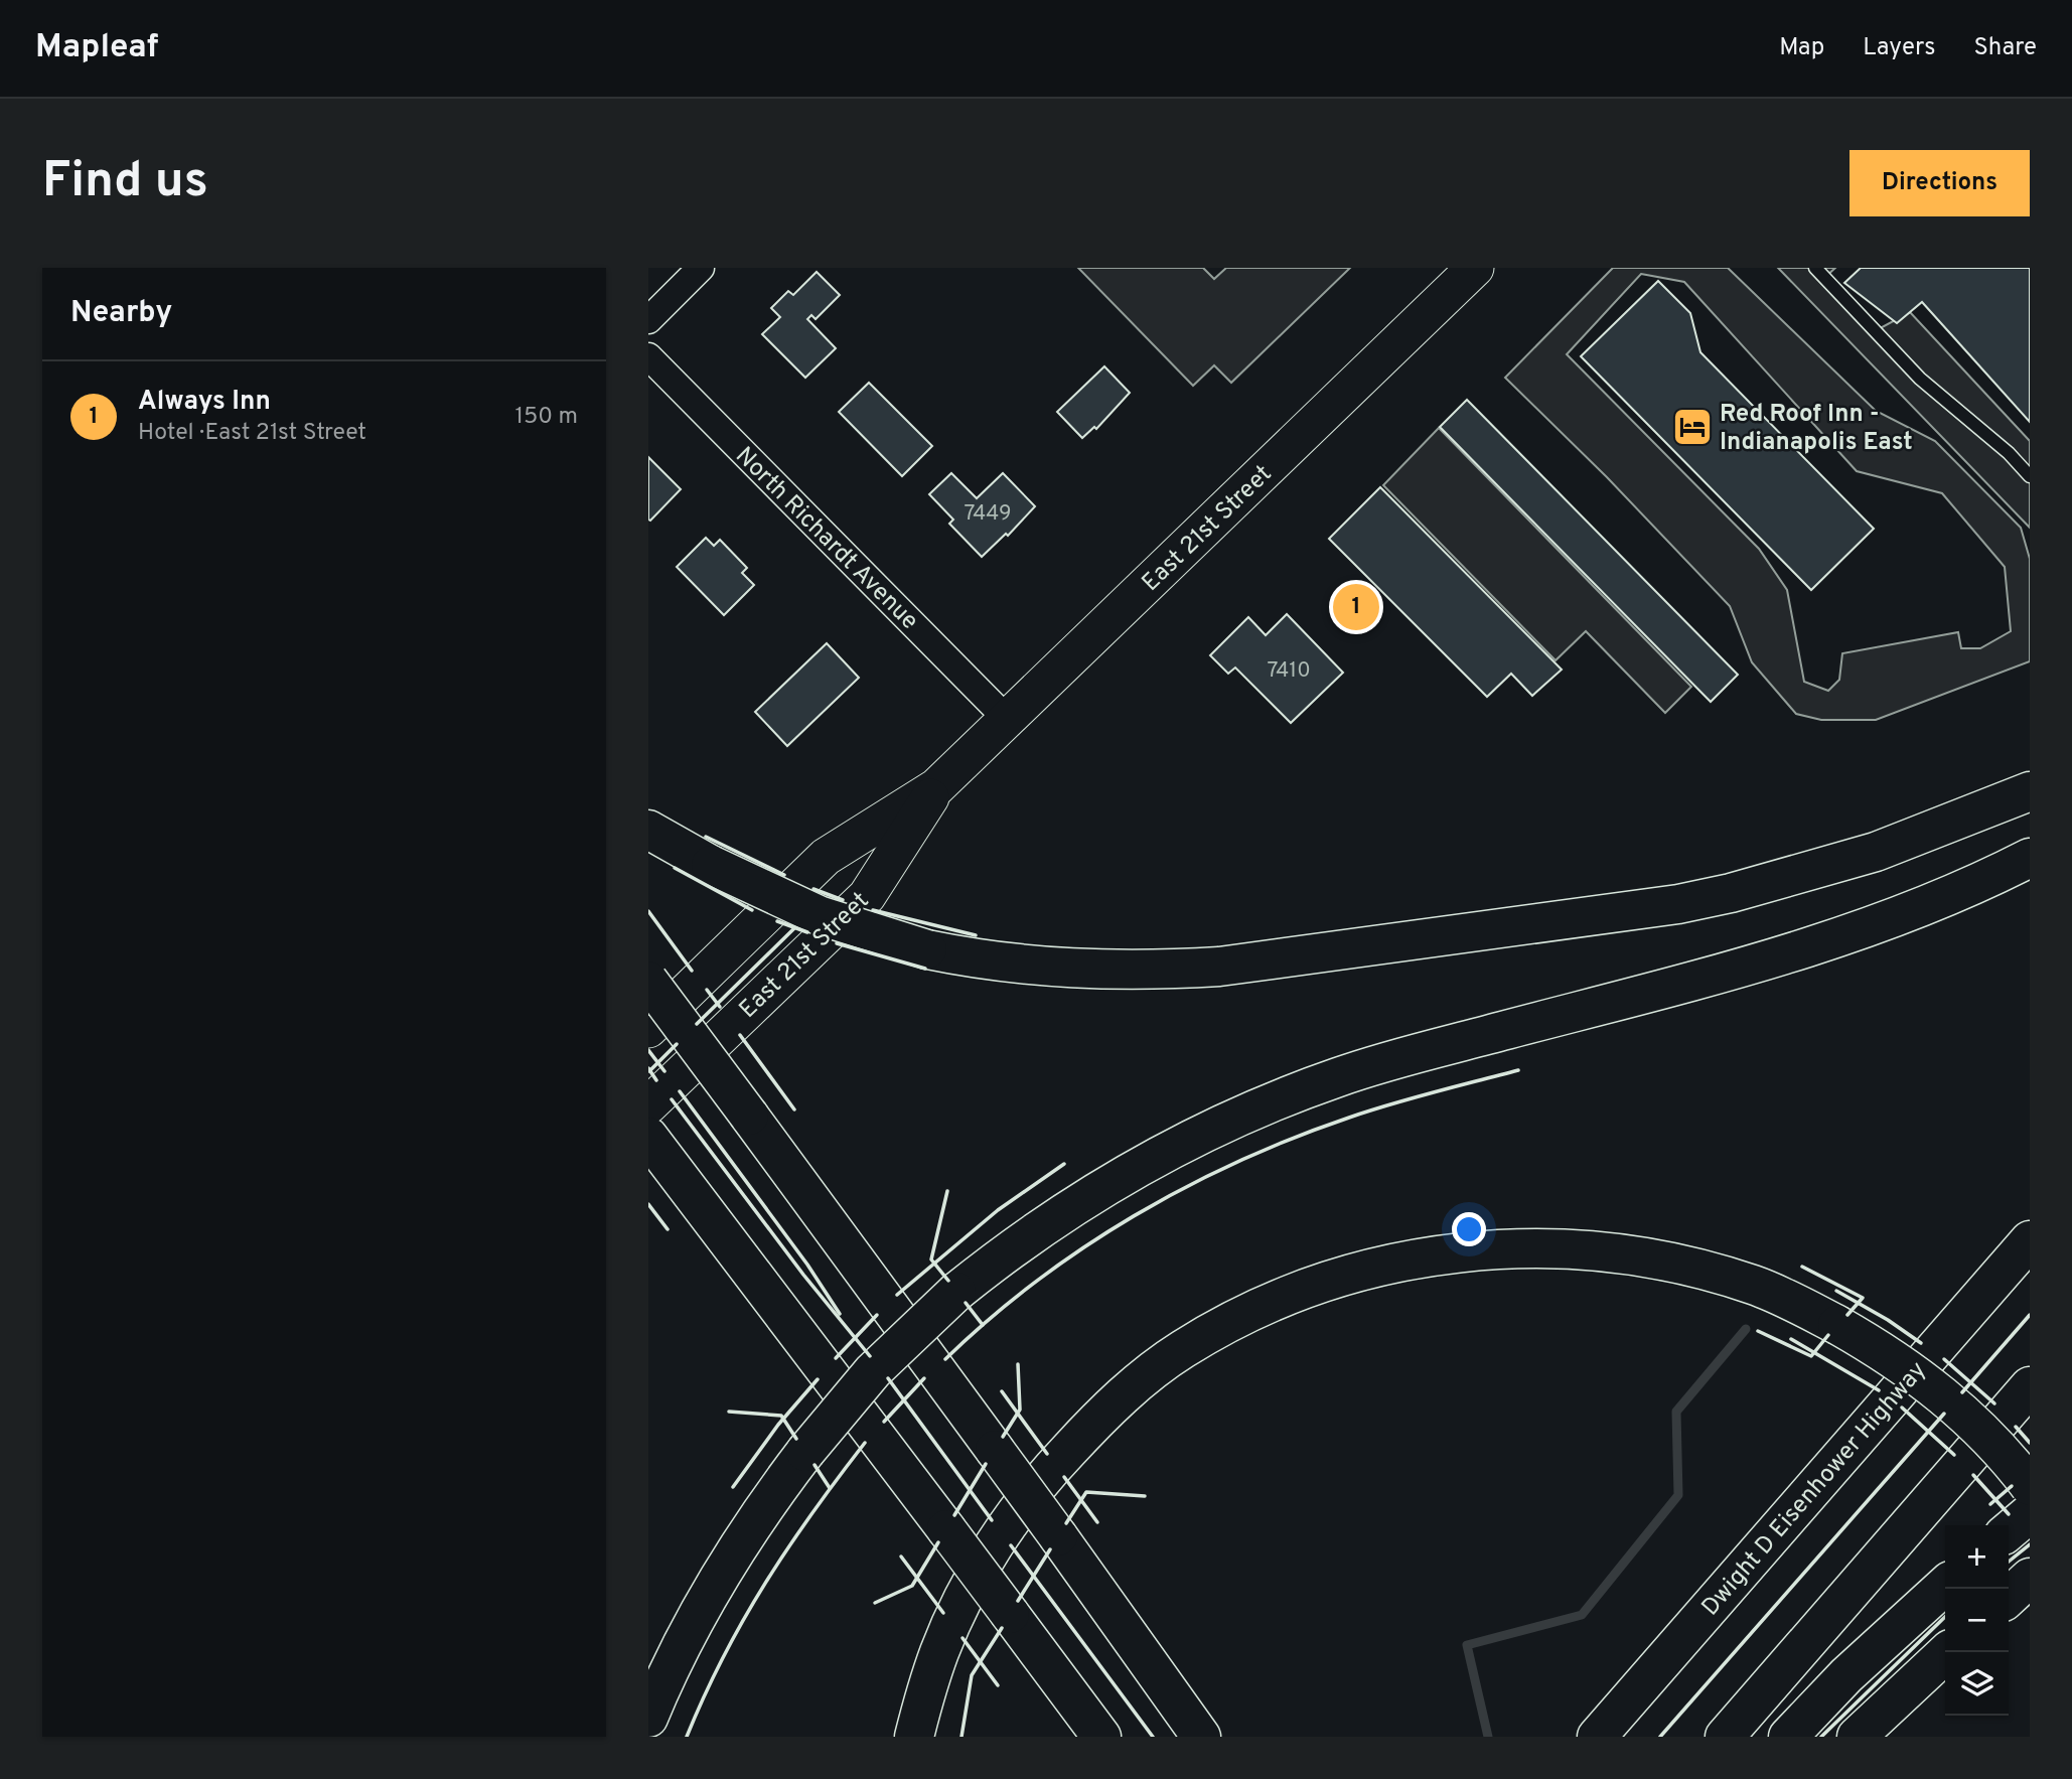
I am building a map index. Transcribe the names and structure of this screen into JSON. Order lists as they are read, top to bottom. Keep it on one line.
{"streets":{"highway":["Dwight D Eisenhower Highway"],"main road":["East 21st Street"],"street":["North Richardt Avenue"]},"crossings":[["East 21st Street","North Richardt Avenue"]],"places":{"hotel":["Red Roof Inn - Indianapolis East"]},"house_numbers":["7449","7410"],"page":{"header":"Mapleaf","nav":["Map","Layers","Share"],"buttons":"Directions","title":"Find us","heading":"Nearby","list":[{"mark":"1","name":"Always Inn","note":"Hotel · East 21st Street","value":"150 m"}],"pins":"1","map_buttons":["+","−"]}}
